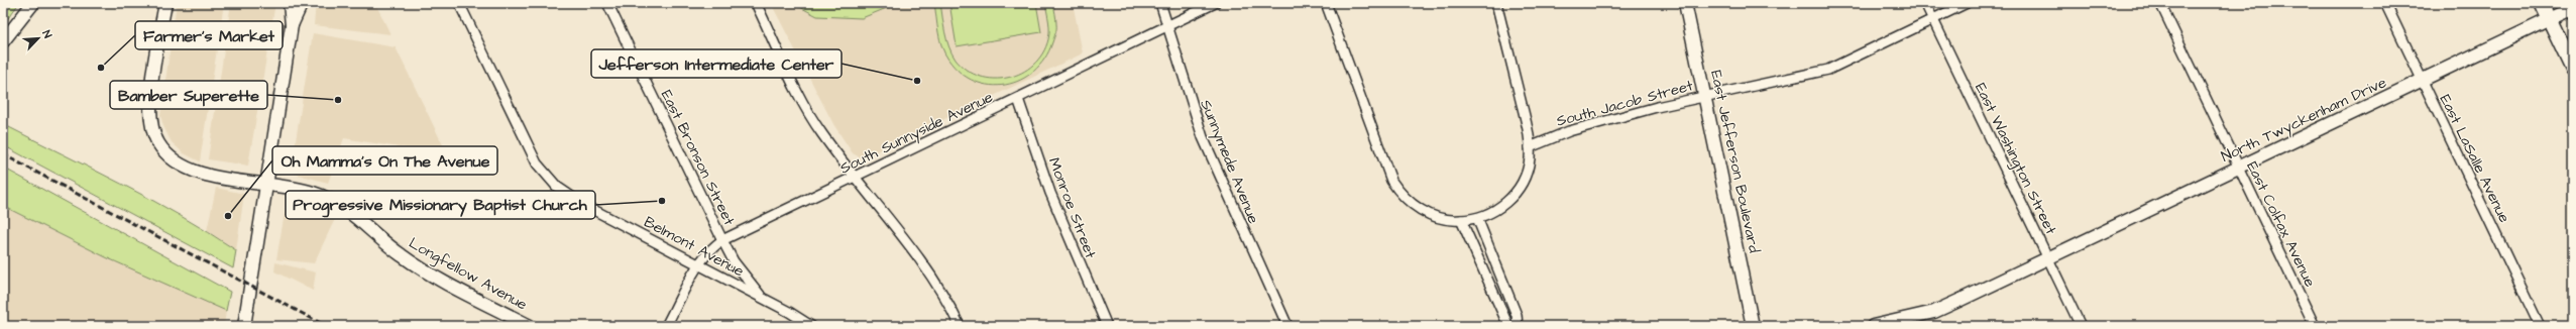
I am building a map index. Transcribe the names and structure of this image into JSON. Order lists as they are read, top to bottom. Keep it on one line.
{"streets":{"street":["South Jacob Street","North Twyckenham Drive","South Sunnyside Avenue","East Bronson Street","East Washington Street","East LaSalle Avenue","Sunnymede Avenue","East Jefferson Boulevard","Monroe Street","East Colfax Avenue","Belmont Avenue","Longfellow Avenue"]},"crossings":[["South Jacob Street","East Washington Street"],["South Jacob Street","East Jefferson Boulevard"],["North Twyckenham Drive","East Washington Street"],["North Twyckenham Drive","East LaSalle Avenue"],["North Twyckenham Drive","East Colfax Avenue"],["South Sunnyside Avenue","East Bronson Street"],["South Sunnyside Avenue","Sunnymede Avenue"],["South Sunnyside Avenue","Monroe Street"],["South Sunnyside Avenue","Belmont Avenue"],["East Bronson Street","Belmont Avenue"]],"places":["Farmer's Market","Jefferson Intermediate Center","Bamber Superette","Progressive Missionary Baptist Church","Oh Mamma's On The Avenue"],"north":"top right"}
